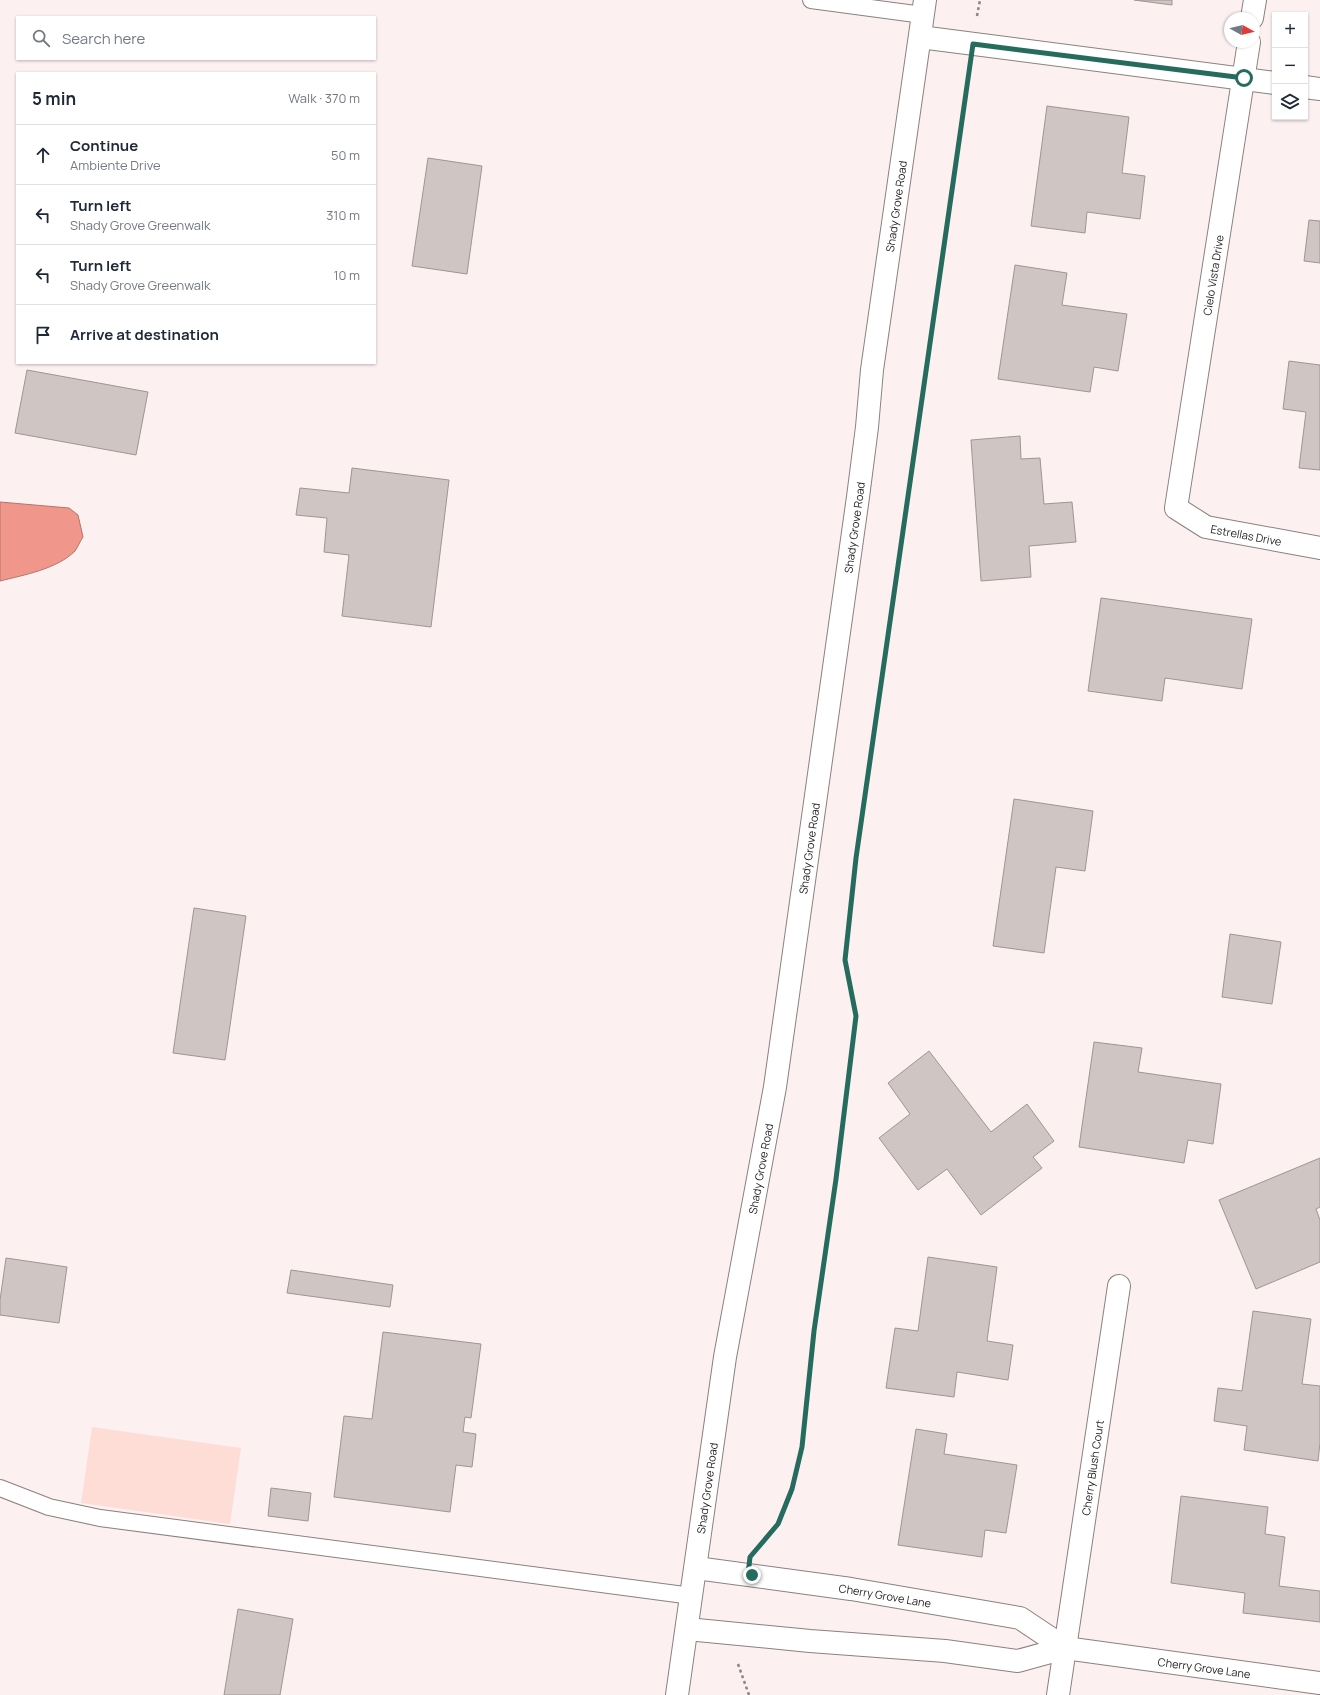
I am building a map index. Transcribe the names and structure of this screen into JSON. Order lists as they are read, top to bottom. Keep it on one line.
{"streets":{"street":["Shady Grove Road","Cielo Vista Drive","Estrellas Drive","Cherry Blush Court","Cherry Grove Lane"]},"crossings":[["Shady Grove Road","Cherry Grove Lane"],["Cielo Vista Drive","Estrellas Drive"],["Cherry Blush Court","Cherry Grove Lane"]],"north":"right","page":{"map_buttons":["+","−"],"search":"Search here","heading":["5 min","Walk · 370 m"],"list":[["Continue","Ambiente Drive","50 m"],["Turn left","Shady Grove Greenwalk","310 m"],["Turn left","Shady Grove Greenwalk","10 m"],"Arrive at destination"]}}
